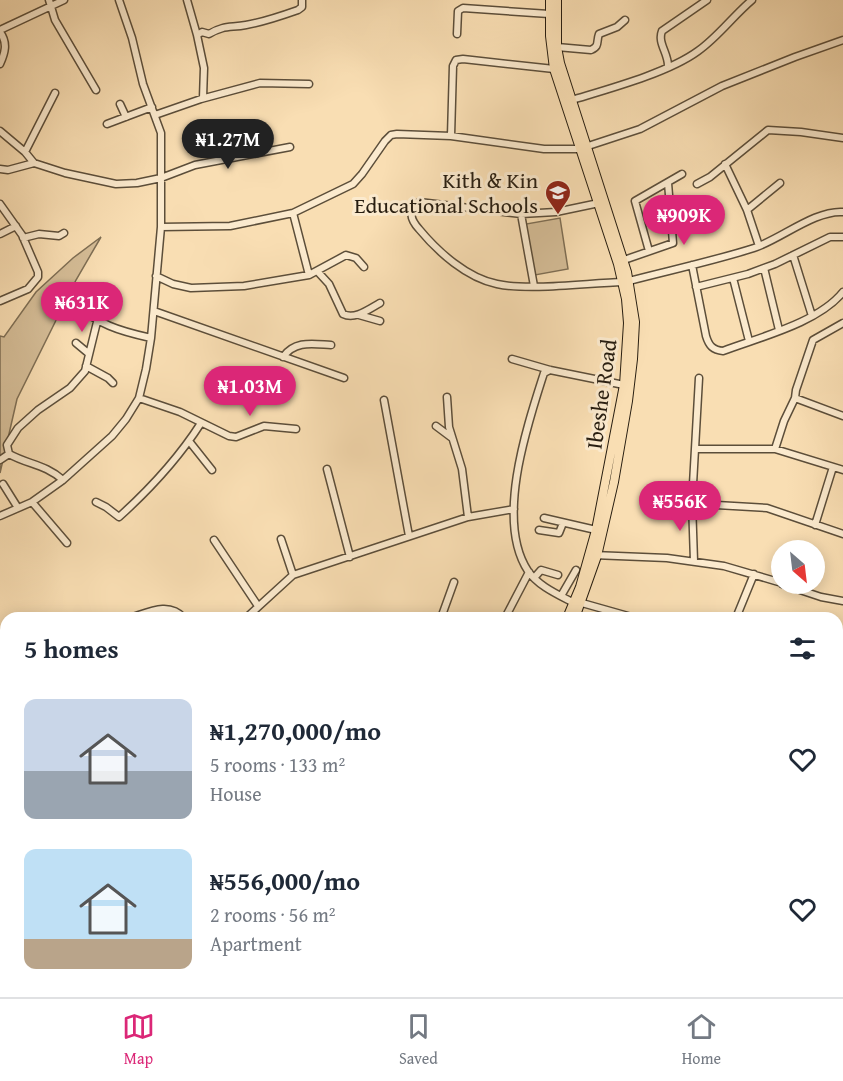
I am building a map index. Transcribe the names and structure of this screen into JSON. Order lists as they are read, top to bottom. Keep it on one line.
{"streets":{"main road":["Ibeshe Road"]},"places":{"school or university":["Kith & Kin Educational Schools"]},"north":"bottom right","page":{"price":["₦1.27M","₦909K","₦631K","₦1.03M","₦556K"],"heading":"5 homes","list":[{"name":"₦1,270,000/mo","note":"5 rooms · 133 m² · House"},{"name":"₦556,000/mo","note":"2 rooms · 56 m² · Apartment"}],"tabs":["Map","Saved","Home"]}}
